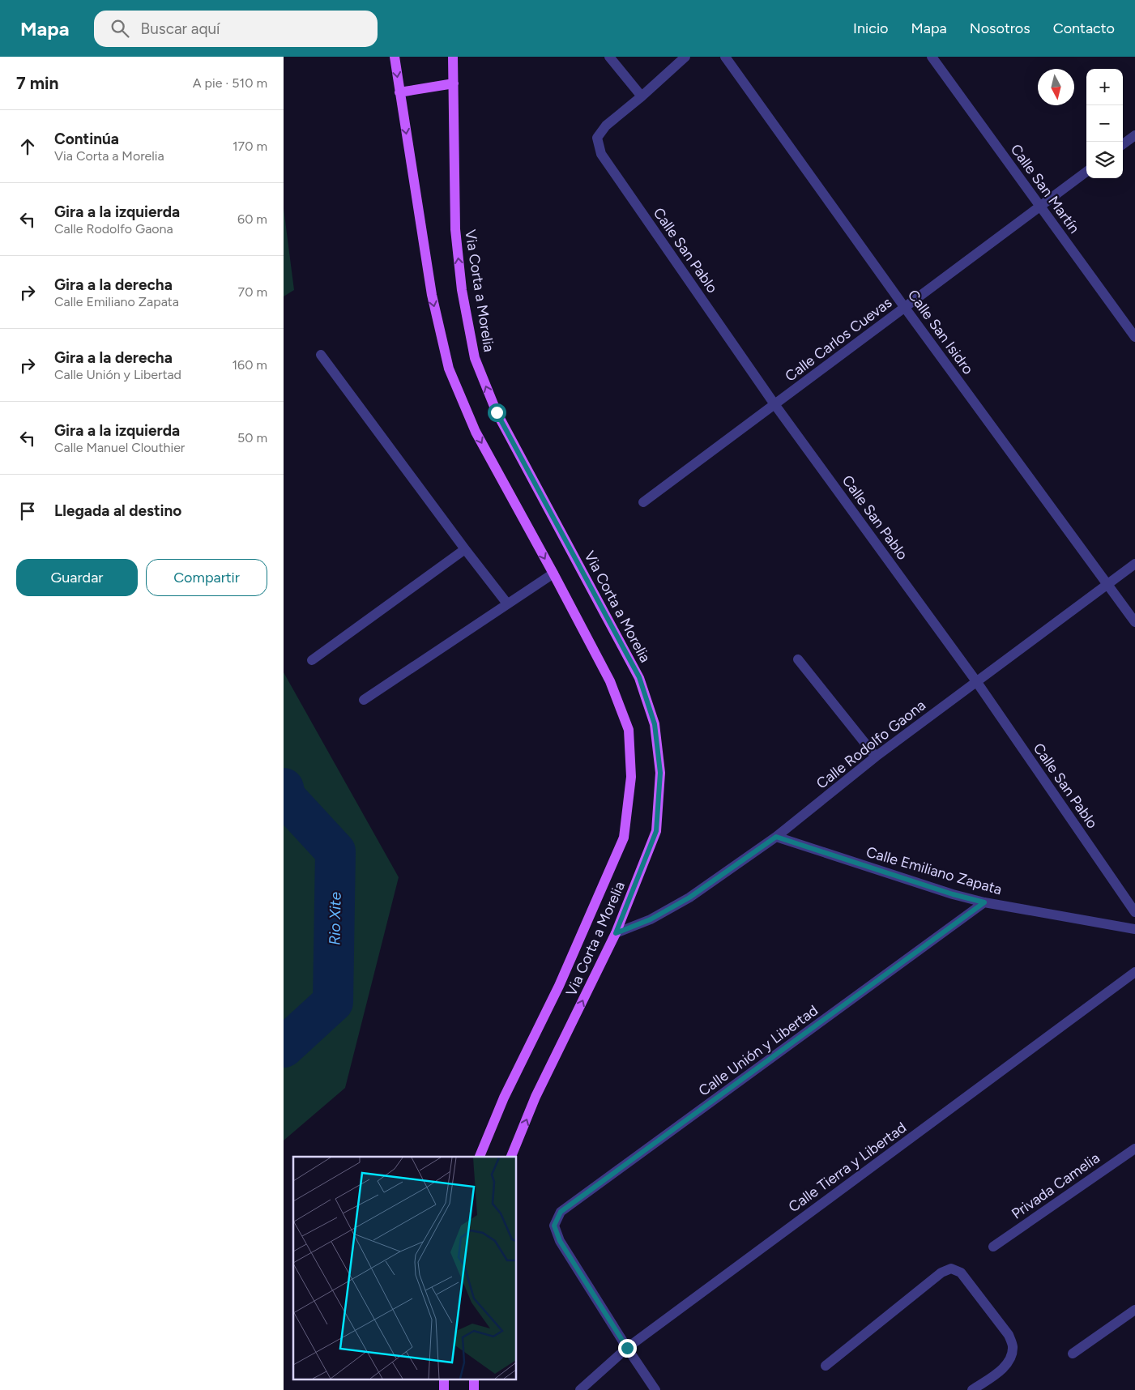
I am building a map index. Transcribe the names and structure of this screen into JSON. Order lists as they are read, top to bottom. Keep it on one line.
{"streets":{"main road":["Via Corta a Morelia"],"street":["Calle San Martín","Calle San Pablo","Calle San Isidro","Calle Carlos Cuevas","Calle Rodolfo Gaona","Calle Emiliano Zapata","Calle Unión y Libertad","Calle Tierra y Libertad","Privada Camelia"]},"crossings":[["Calle San Martín","Calle Carlos Cuevas"],["Calle San Pablo","Calle Carlos Cuevas"],["Calle San Pablo","Calle Rodolfo Gaona"],["Via Corta a Morelia","Calle Rodolfo Gaona"],["Calle San Isidro","Calle Carlos Cuevas"],["Calle San Isidro","Calle Rodolfo Gaona"],["Calle Rodolfo Gaona","Calle Emiliano Zapata"],["Calle Emiliano Zapata","Calle Unión y Libertad"],["Calle Unión y Libertad","Calle Tierra y Libertad"]],"water":["Rio Xite"],"north":"bottom","page":{"header":"Mapa","search":"Buscar aquí","nav":["Inicio","Mapa","Nosotros","Contacto"],"heading":["7 min","A pie · 510 m"],"map_buttons":["+","−"],"list":[["Continúa","Via Corta a Morelia","170 m"],["Gira a la izquierda","Calle Rodolfo Gaona","60 m"],["Gira a la derecha","Calle Emiliano Zapata","70 m"],["Gira a la derecha","Calle Unión y Libertad","160 m"],["Gira a la izquierda","Calle Manuel Clouthier","50 m"],"Llegada al destino"],"buttons":["Guardar","Compartir"]}}
